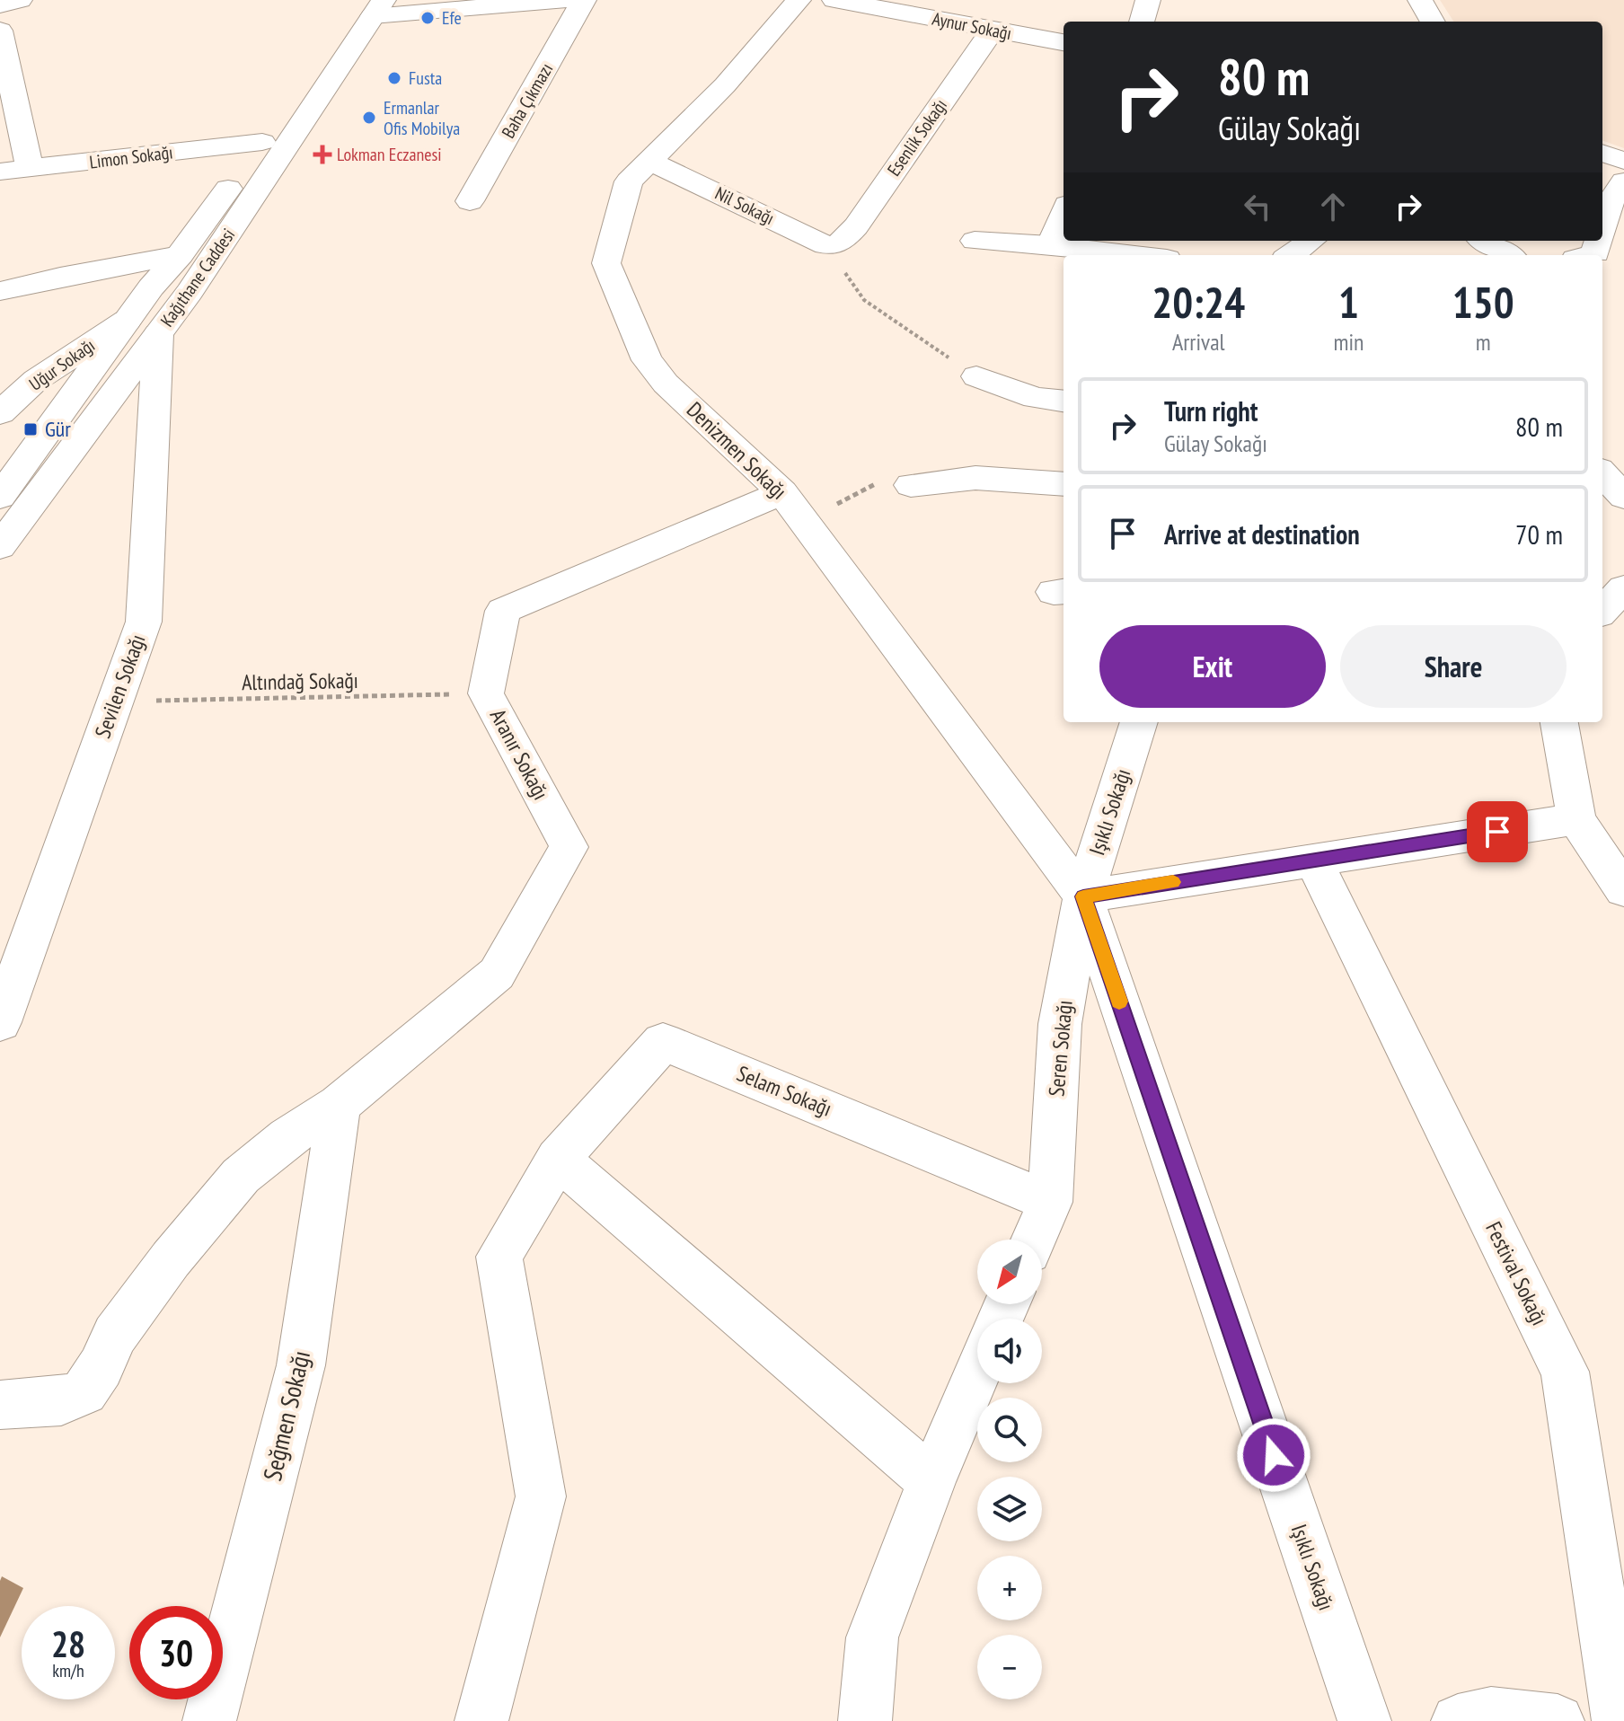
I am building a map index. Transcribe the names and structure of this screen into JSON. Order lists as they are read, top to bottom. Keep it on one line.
{"streets":{"street":["Aynur Sokağı","Baha Çıkmazı","Esenlik Sokağı","Limon Sokağı","Nil Sokağı","Kağıthane Caddesi","Uğur Sokağı","Denizmen Sokağı","Sevilen Sokağı","Aranır Sokağı","Işıklı Sokağı","Seren Sokağı","Selam Sokağı","Festival Sokağı","Seğmen Sokağı"],"path":["Altındağ Sokağı"]},"crossings":[["Aynur Sokağı","Esenlik Sokağı"],["Esenlik Sokağı","Nil Sokağı"],["Limon Sokağı","Kağıthane Caddesi"],["Nil Sokağı","Denizmen Sokağı"],["Kağıthane Caddesi","Uğur Sokağı"],["Kağıthane Caddesi","Sevilen Sokağı"],["Uğur Sokağı","Sevilen Sokağı"],["Denizmen Sokağı","Aranır Sokağı"],["Denizmen Sokağı","Işıklı Sokağı"],["Denizmen Sokağı","Seren Sokağı"],["Altındağ Sokağı","Sevilen Sokağı"],["Altındağ Sokağı","Aranır Sokağı"],["Aranır Sokağı","Seğmen Sokağı"],["Işıklı Sokağı","Seren Sokağı"],["Seren Sokağı","Selam Sokağı"]],"places":{"other":["Efe","Fusta","Ermanlar Ofis Mobilya"],"health":["Lokman Eczanesi"],"transit":["Gür"]},"north":"bottom left","page":{"turn":["80 m","Gülay Sokağı"],"eta":["20:24","Arrival","1","min","150","m"],"list":[{"name":"Turn right","note":"Gülay Sokağı","value":"80 m"},{"name":"Arrive at destination","value":"70 m"}],"buttons":["Exit","Share"],"map_buttons":["+","−"],"speed":"28 km/h","limit":"30"}}
